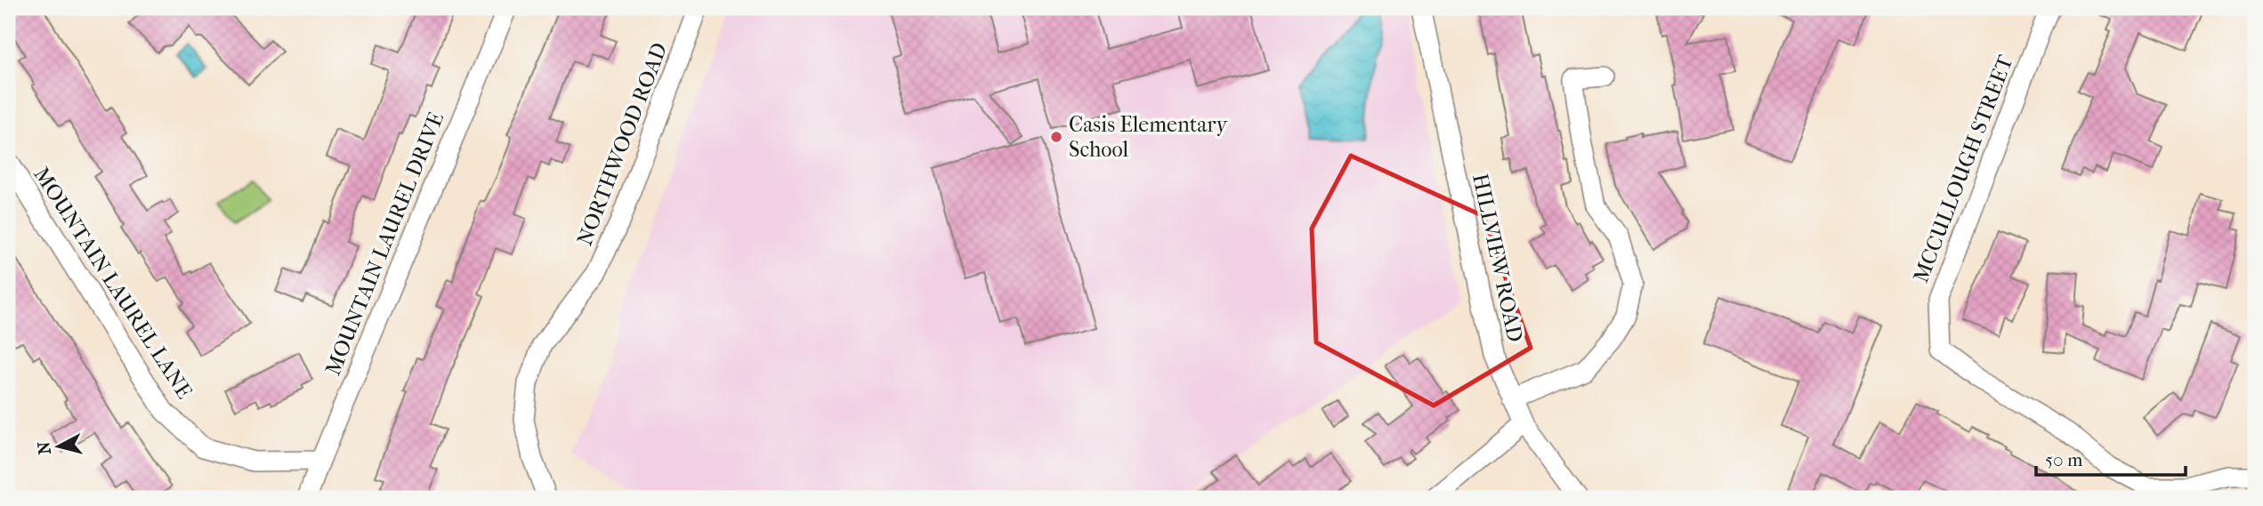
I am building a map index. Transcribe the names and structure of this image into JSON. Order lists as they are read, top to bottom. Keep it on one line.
{"streets":{"street":["NORTHWOOD ROAD","MCCULLOUGH STREET","MOUNTAIN LAUREL DRIVE","HILLVIEW ROAD","MOUNTAIN LAUREL LANE"]},"crossings":[["MOUNTAIN LAUREL DRIVE","MOUNTAIN LAUREL LANE"]],"places":["Casis Elementary School"],"scale_bar":"50 m","north":"left"}
